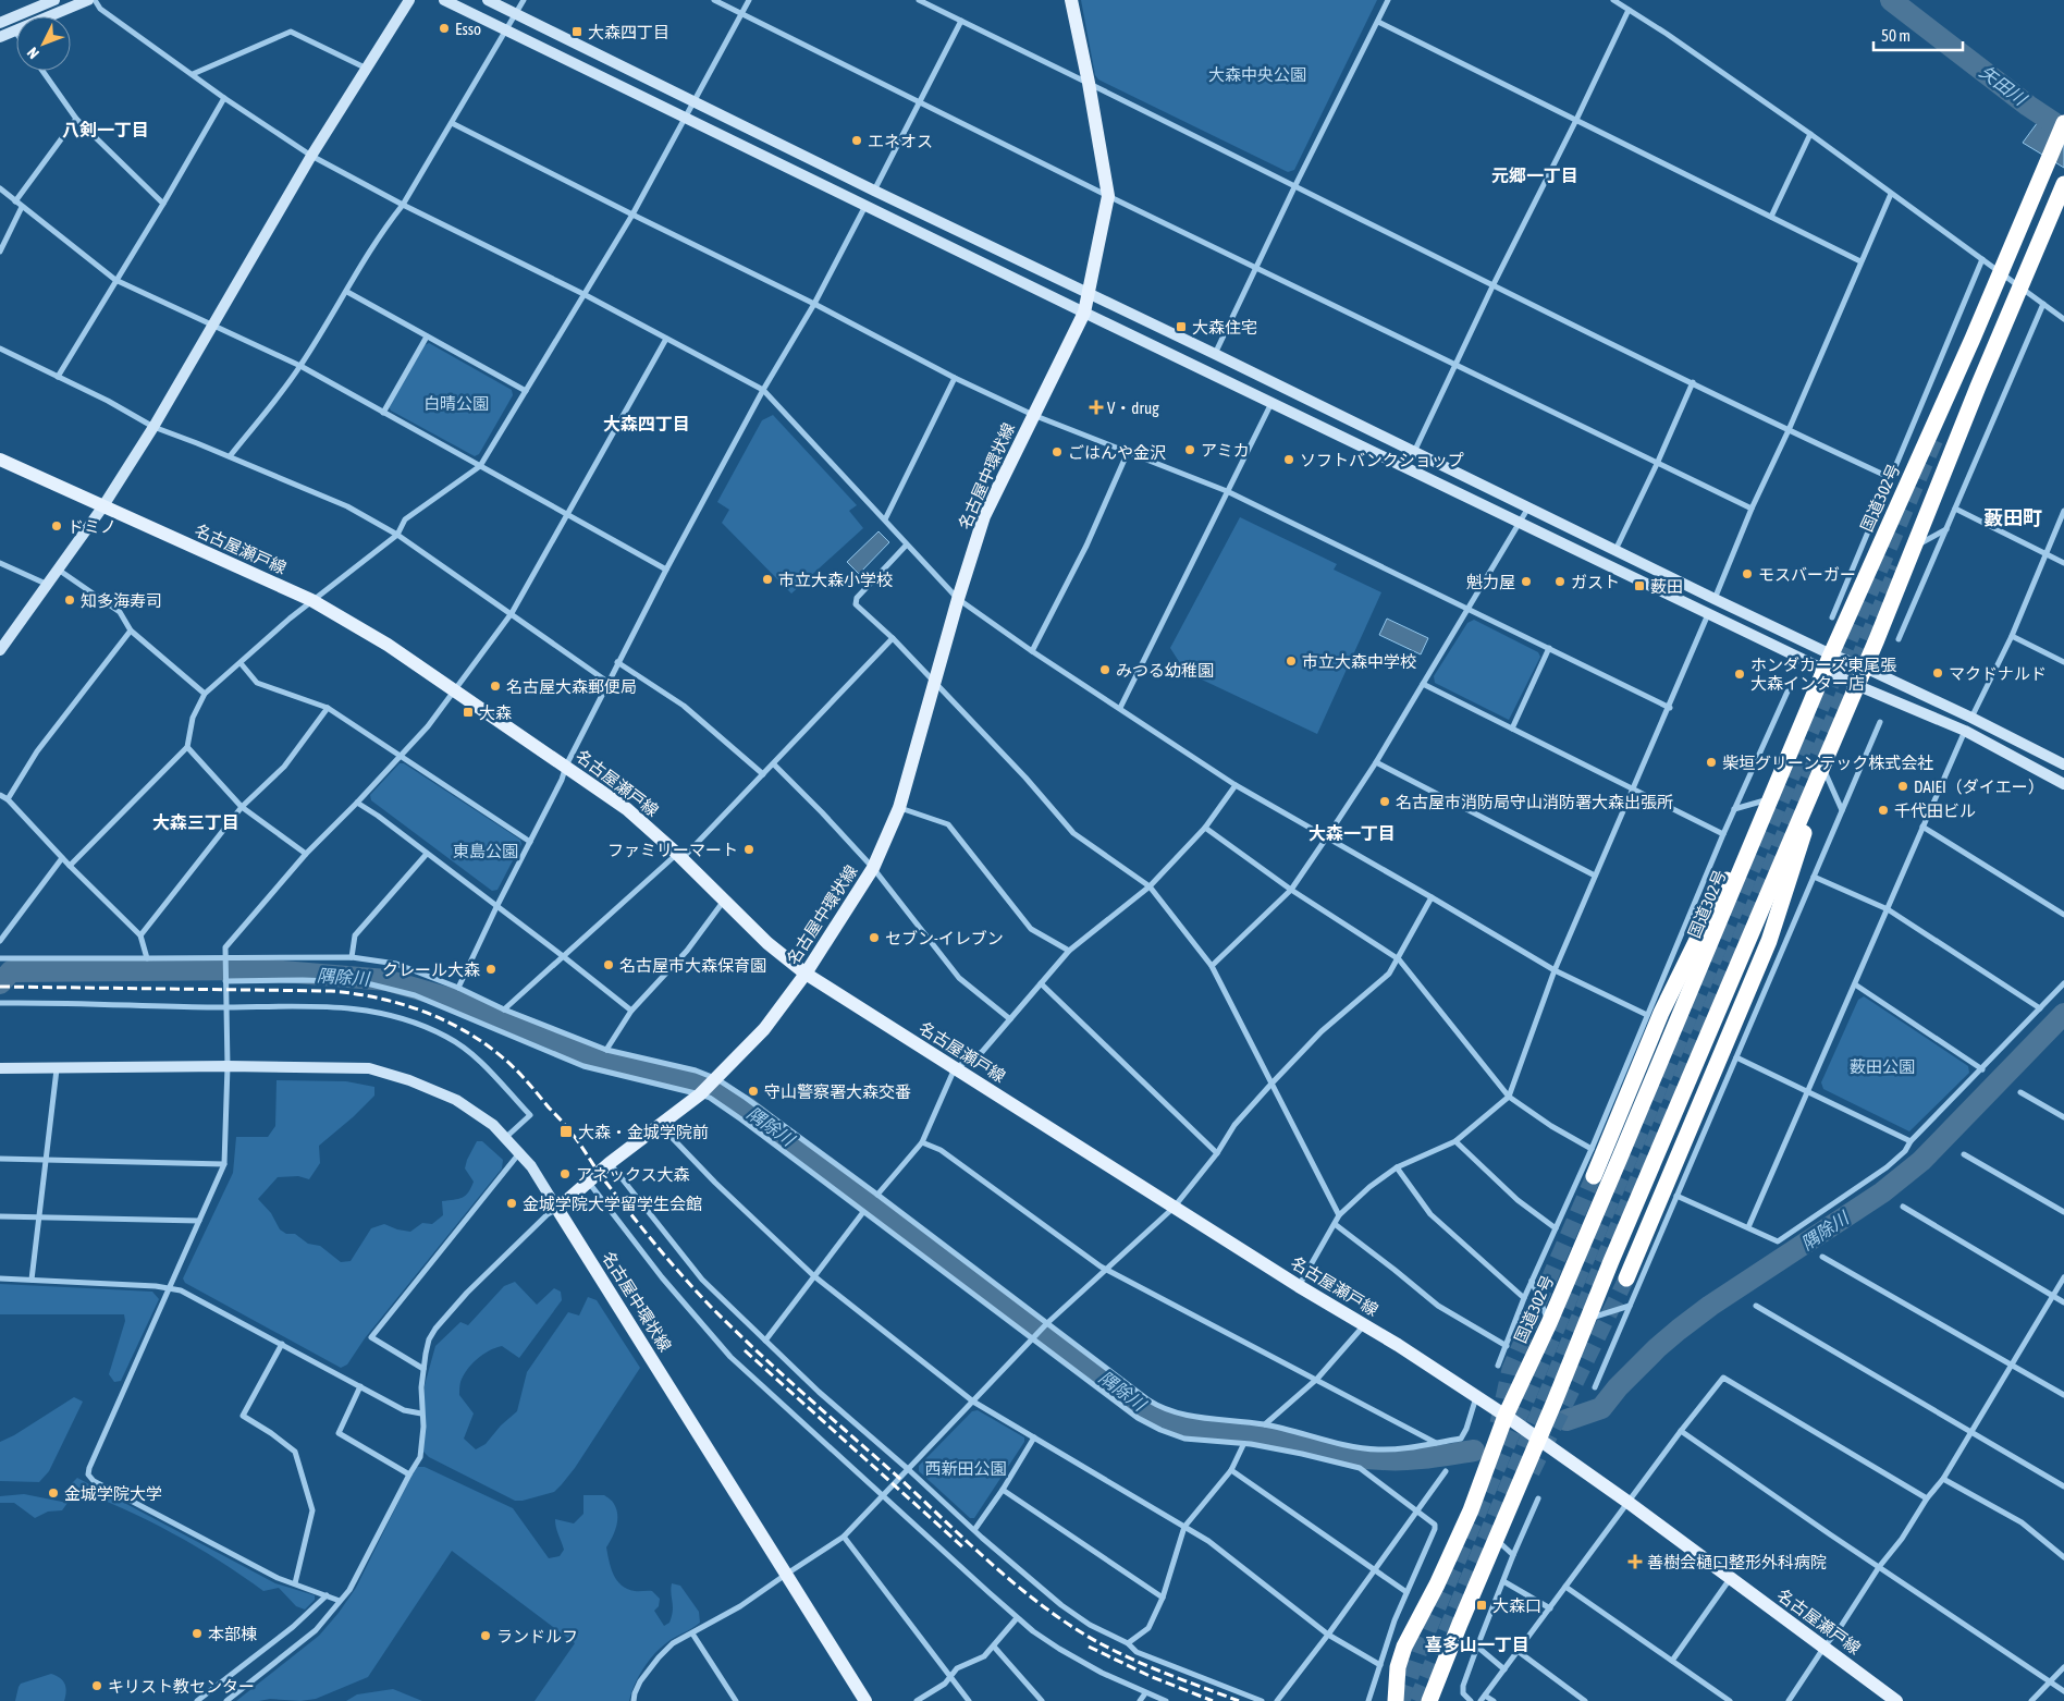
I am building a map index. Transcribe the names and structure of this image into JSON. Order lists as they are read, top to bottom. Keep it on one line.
{"streets":{"highway":["国道302号"],"main road":["名古屋中環状線","名古屋瀬戸線"]},"crossings":[["名古屋中環状線","名古屋瀬戸線"],["国道302号","名古屋瀬戸線"]],"districts":["八剣一丁目","元郷一丁目","大森四丁目","藪田町","大森三丁目","大森一丁目","喜多山一丁目"],"water":["矢田川","隅除川"],"parks":["大森中央公園","白晴公園","東島公園","薮田公園","西新田公園"],"places":{"other":["Esso","エネオス","アミカ","ごはんや金沢","ソフトバンクショップ","ドミノ","モスバーガー","市立大森小学校","魁力屋","ガスト","知多海寿司","市立大森中学校","みつる幼稚園","マクドナルド","ホンダカーズ東尾張 大森インター店","名古屋大森郵便局","柴垣グリーンテック株式会社","DAIEI（ダイエー）","名古屋市消防局守山消防署大森出張所","千代田ビル","ファミリーマート","セブン-イレブン","名古屋市大森保育園","クレール大森","守山警察署大森交番","アネックス大森","金城学院大学留学生会館","金城学院大学","本部棟","ランドルフ","キリスト教センター"],"transit":["大森四丁目","大森住宅","薮田","大森","大森・金城学院前","大森口"],"health":["V・drug","善樹会樋口整形外科病院"]},"scale_bar":"50 m","north":"bottom left"}
